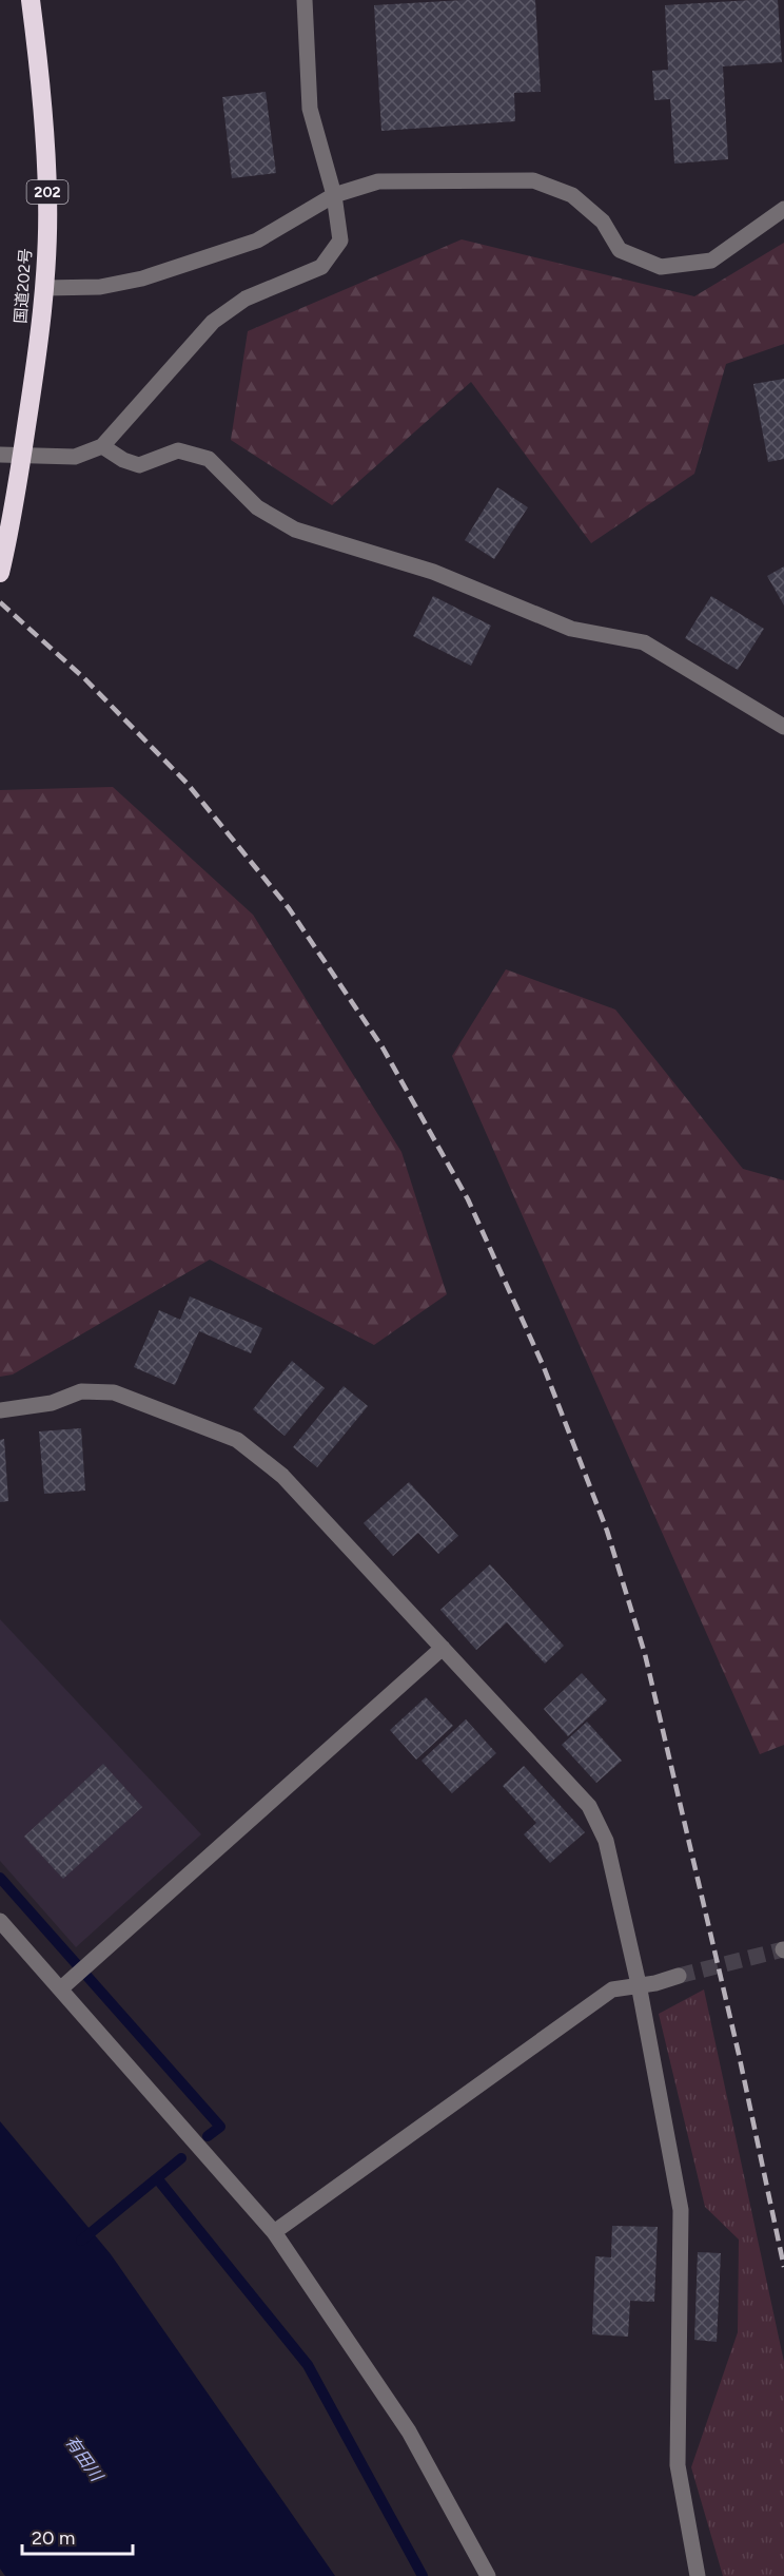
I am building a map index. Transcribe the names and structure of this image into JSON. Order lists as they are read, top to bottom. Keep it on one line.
{"streets":{"highway":["202","国道202号"]},"water":["有田川"],"scale_bar":"20 m"}
